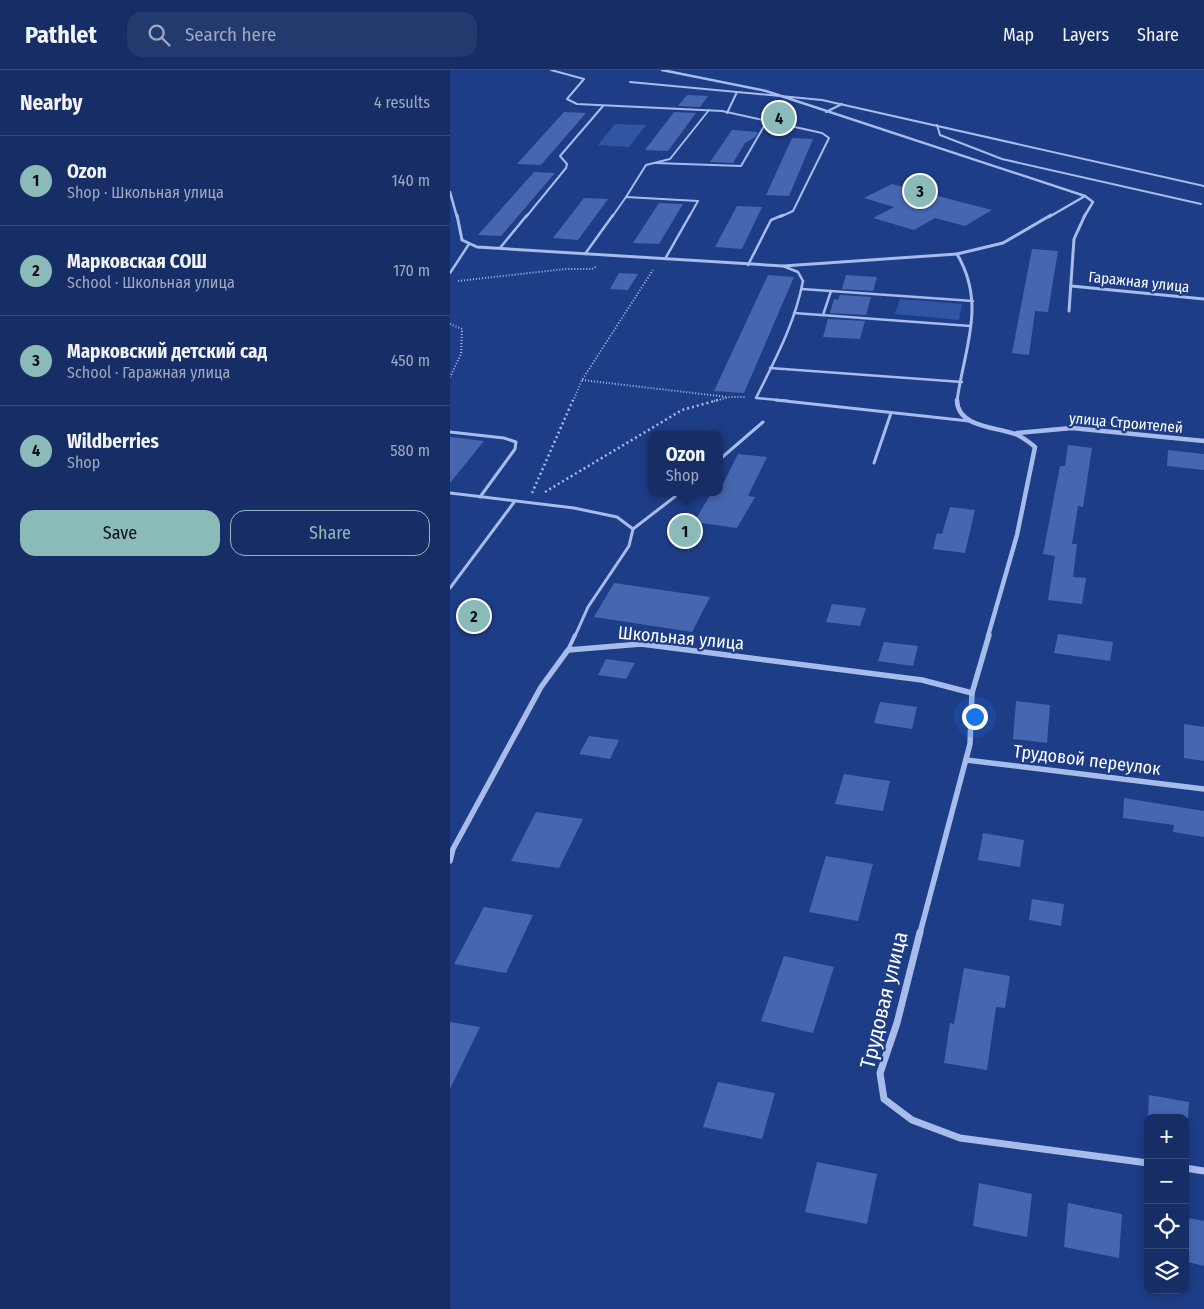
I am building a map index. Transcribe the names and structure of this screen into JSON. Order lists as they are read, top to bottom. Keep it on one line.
{"streets":{"street":["Гаражная улица","улица Строителей","Школьная улица","Трудовой переулок","Трудовая улица"]},"crossings":[["улица Строителей","Трудовая улица"],["Школьная улица","Трудовая улица"],["Трудовой переулок","Трудовая улица"]],"page":{"header":"Pathlet","search":"Search here","nav":["Map","Layers","Share"],"heading":["Nearby","4 results"],"pins":["4","3","1","2"],"list":[{"mark":"1","name":"Ozon","note":"Shop · Школьная улица","value":"140 m"},{"mark":"2","name":"Марковская СОШ","note":"School · Школьная улица","value":"170 m"},{"mark":"3","name":"Марковский детский сад","note":"School · Гаражная улица","value":"450 m"},{"mark":"4","name":"Wildberries","note":"Shop","value":"580 m"}],"popup":["Ozon","Shop"],"buttons":["Save","Share"],"map_buttons":["+","−"]}}
